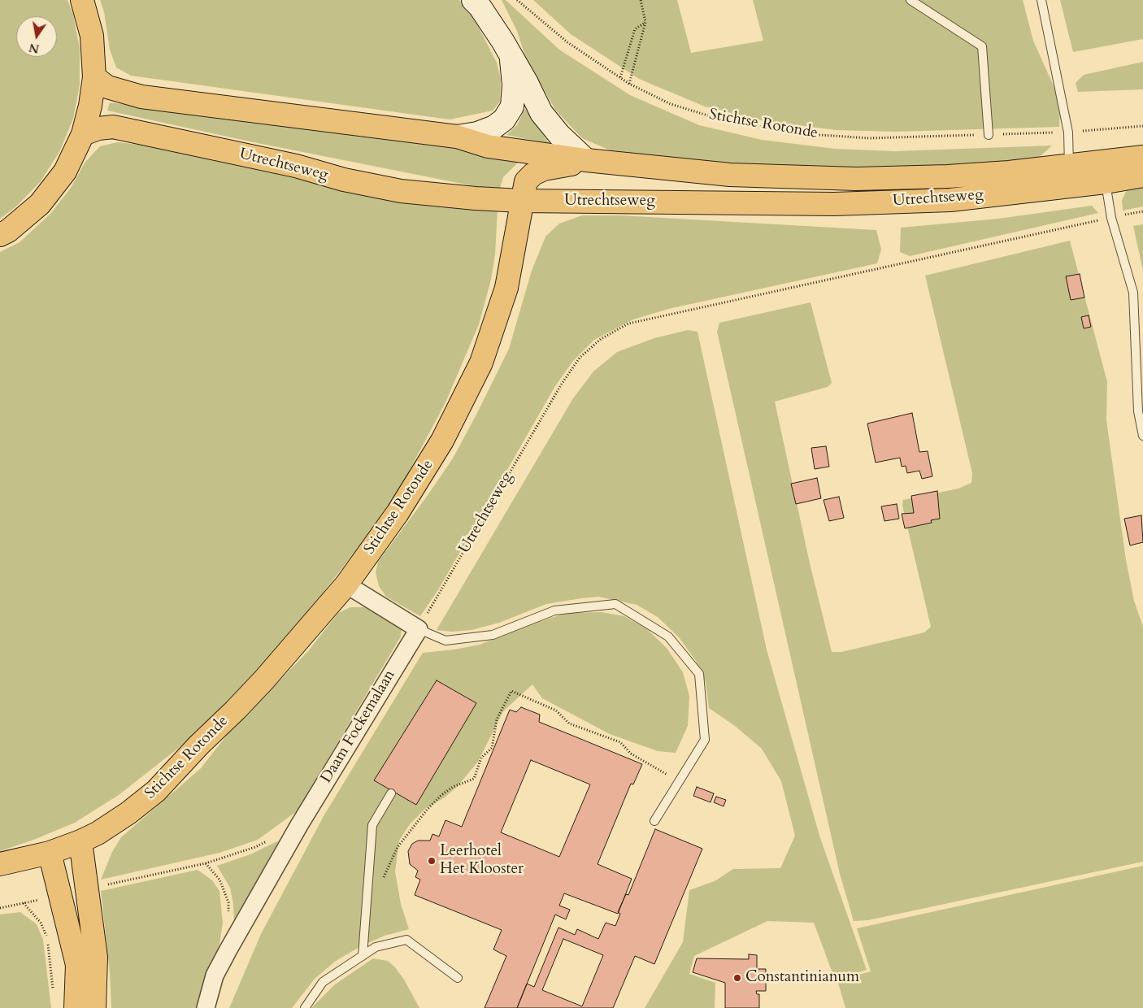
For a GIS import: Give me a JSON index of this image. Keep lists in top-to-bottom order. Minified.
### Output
{"streets":{"main road":["Stichtse Rotonde","Utrechtseweg"],"street":["Daam Fockemalaan"]},"crossings":[["Stichtse Rotonde","Utrechtseweg"],["Utrechtseweg","Daam Fockemalaan"]],"places":["Leerhotel Het Klooster","Constantinianum"],"north":"bottom"}
